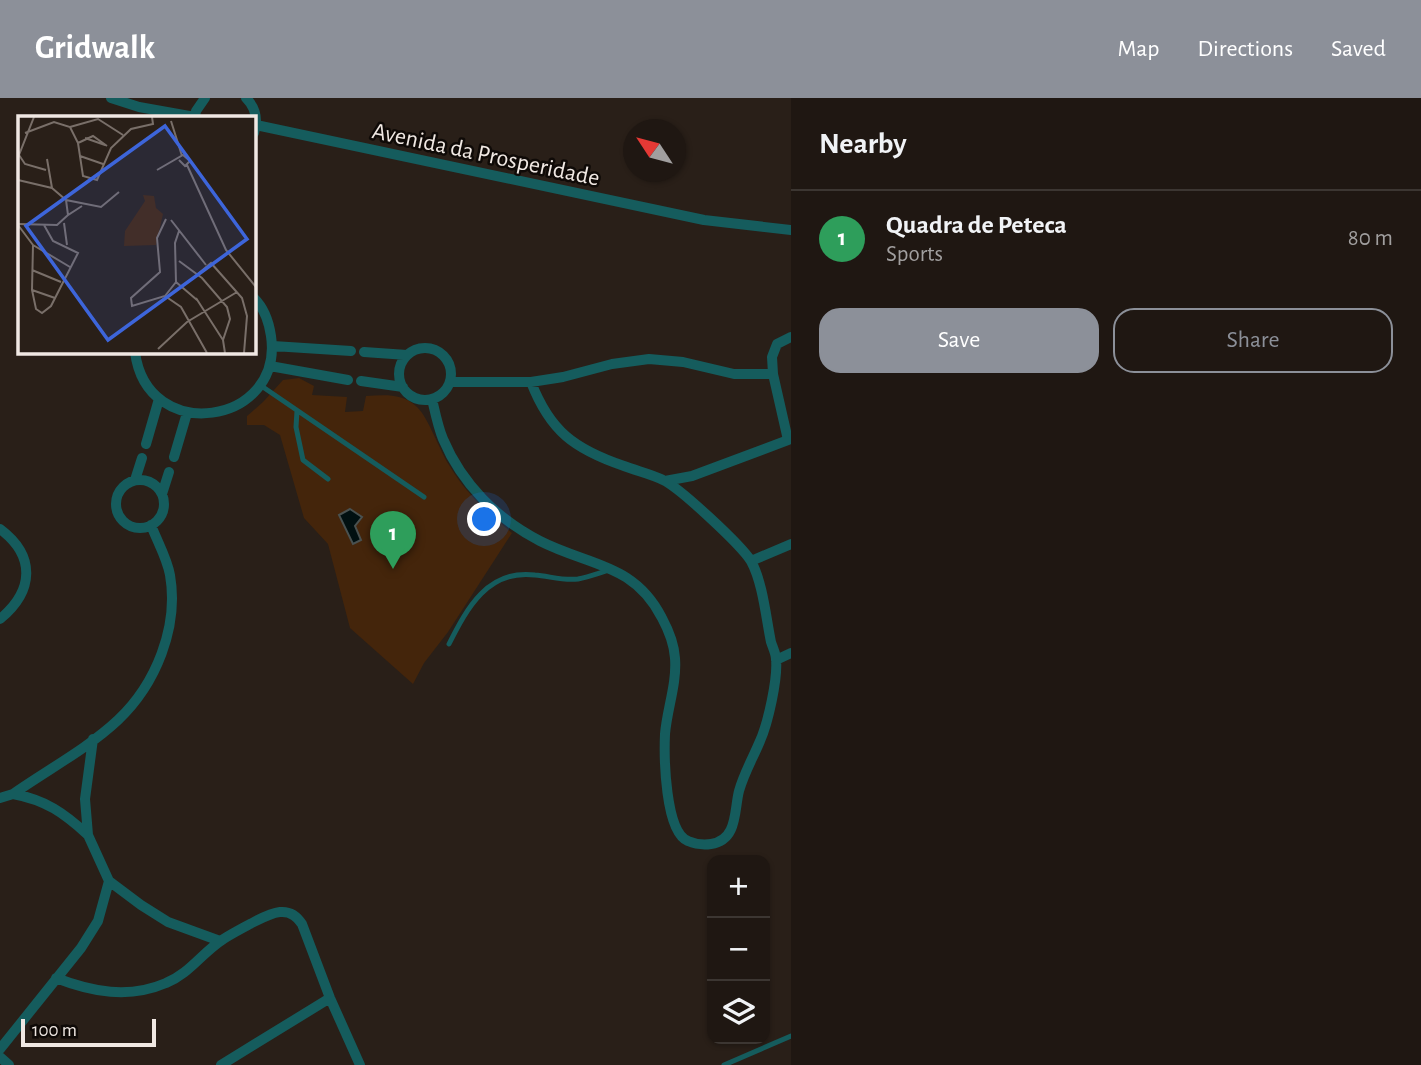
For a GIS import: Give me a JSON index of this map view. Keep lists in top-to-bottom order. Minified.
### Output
{"streets":{"street":["Avenida da Prosperidade"]},"scale_bar":"100 m","north":"top left","page":{"header":"Gridwalk","nav":["Map","Directions","Saved"],"heading":"Nearby","list":[{"mark":"1","name":"Quadra de Peteca","note":"Sports","value":"80 m"}],"buttons":["Save","Share"],"pins":"1","map_buttons":["+","−"],"scale":"100 m"}}
